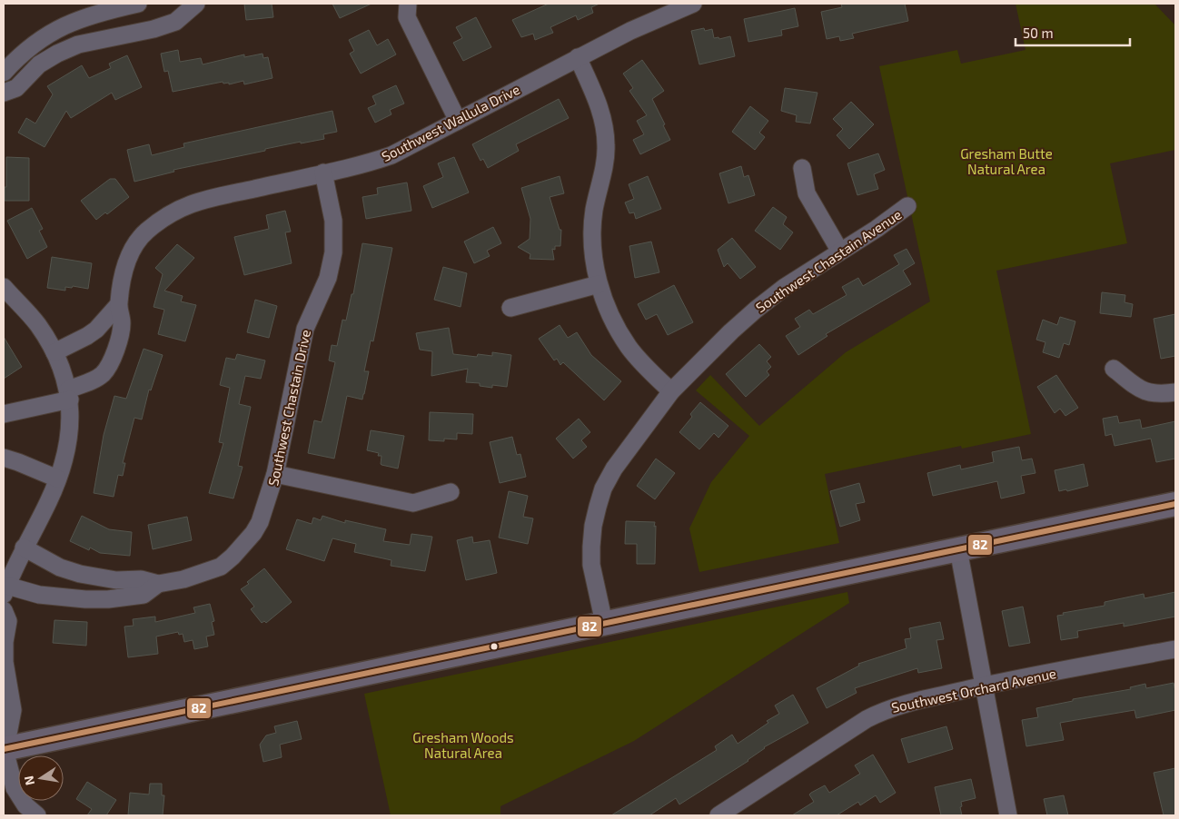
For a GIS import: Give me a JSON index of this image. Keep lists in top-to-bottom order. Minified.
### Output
{"streets":{"street":["Southwest Wallula Drive","Southwest Chastain Avenue","Southwest Chastain Drive","Southwest Orchard Avenue"]},"crossings":[["Southwest Wallula Drive","Southwest Chastain Drive"]],"parks":["Gresham Butte Natural Area","Gresham Woods Natural Area"],"lines":["transit line 82"],"scale_bar":"50 m","north":"left"}
